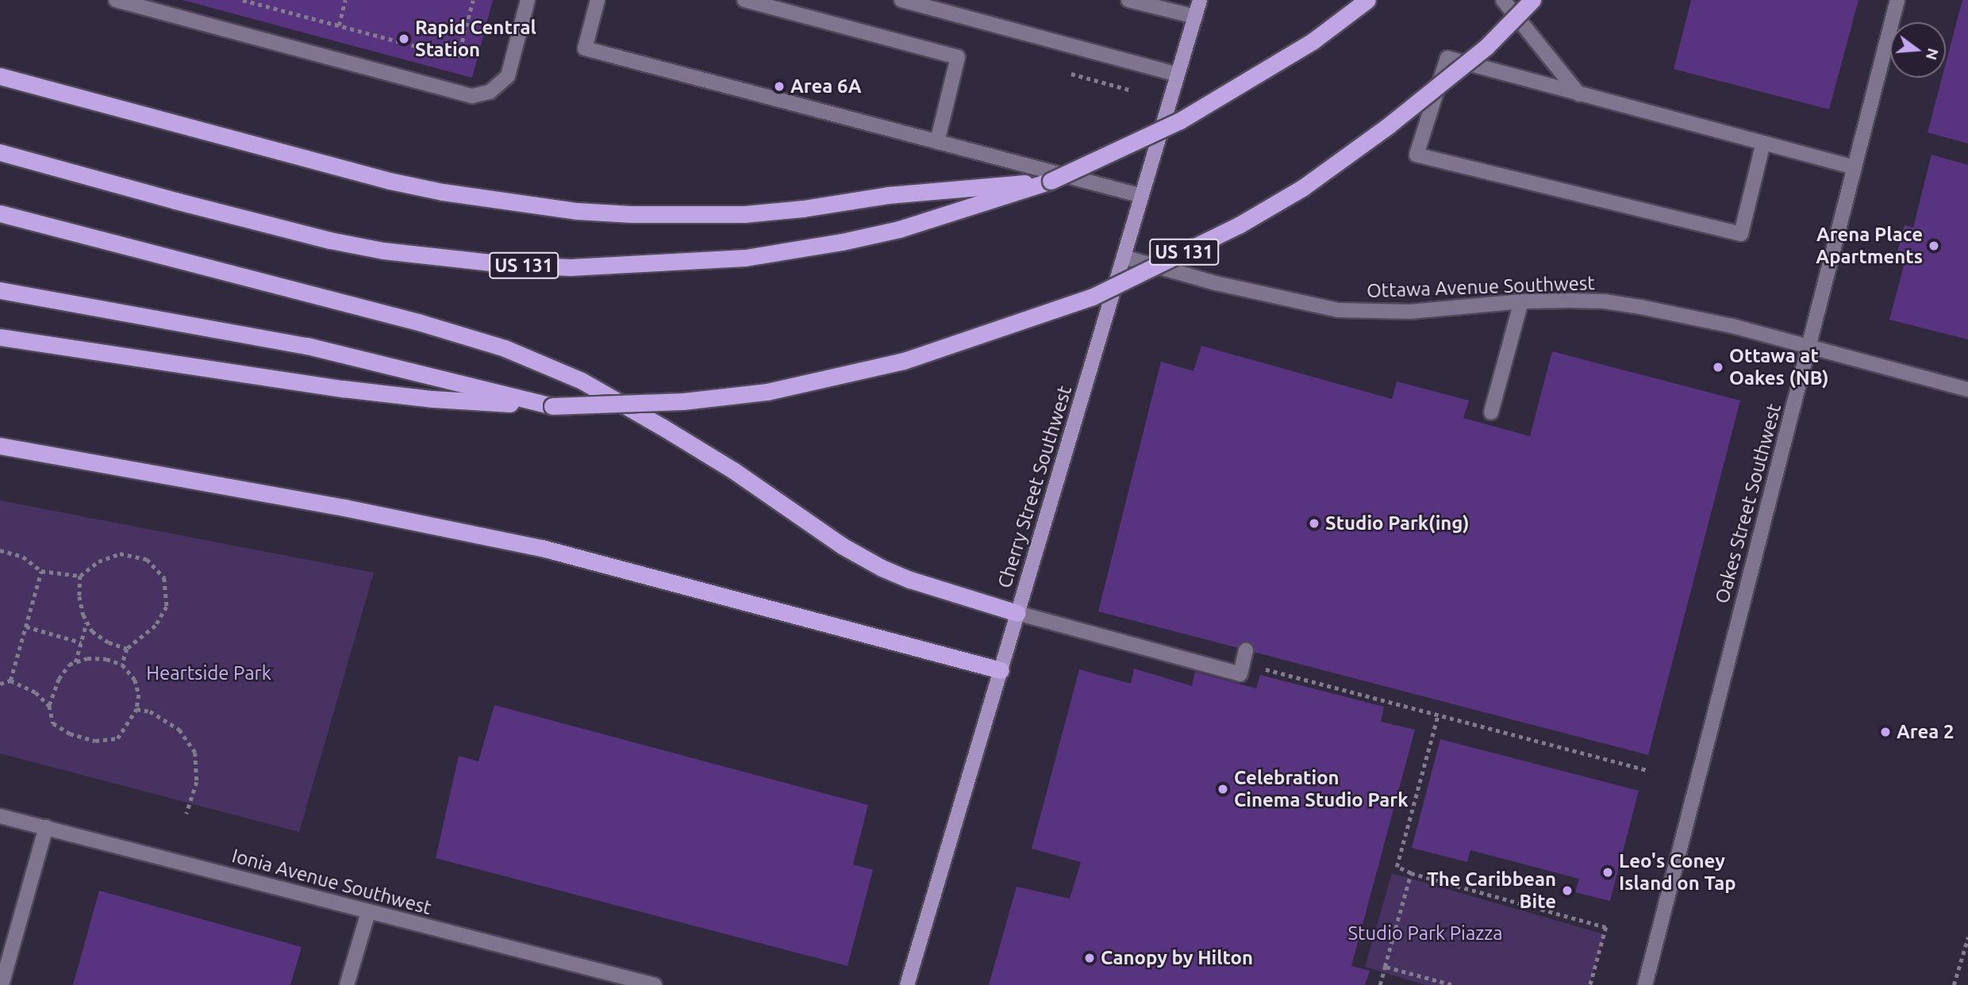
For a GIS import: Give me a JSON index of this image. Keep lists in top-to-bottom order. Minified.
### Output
{"streets":{"highway":["US 131"],"main road":["Cherry Street Southwest"],"street":["Ottawa Avenue Southwest","Oakes Street Southwest","Ionia Avenue Southwest"]},"crossings":[["Ottawa Avenue Southwest","Cherry Street Southwest"],["Ottawa Avenue Southwest","Oakes Street Southwest"]],"parks":["Heartside Park","Studio Park Piazza"],"places":["Rapid Central Station","Area 6A","Arena Place Apartments","Ottawa at Oakes (NB)","Studio Park(ing)","Area 2","Celebration Cinema Studio Park","Leo's Coney Island on Tap","The Caribbean Bite","Canopy by Hilton"],"north":"right"}
